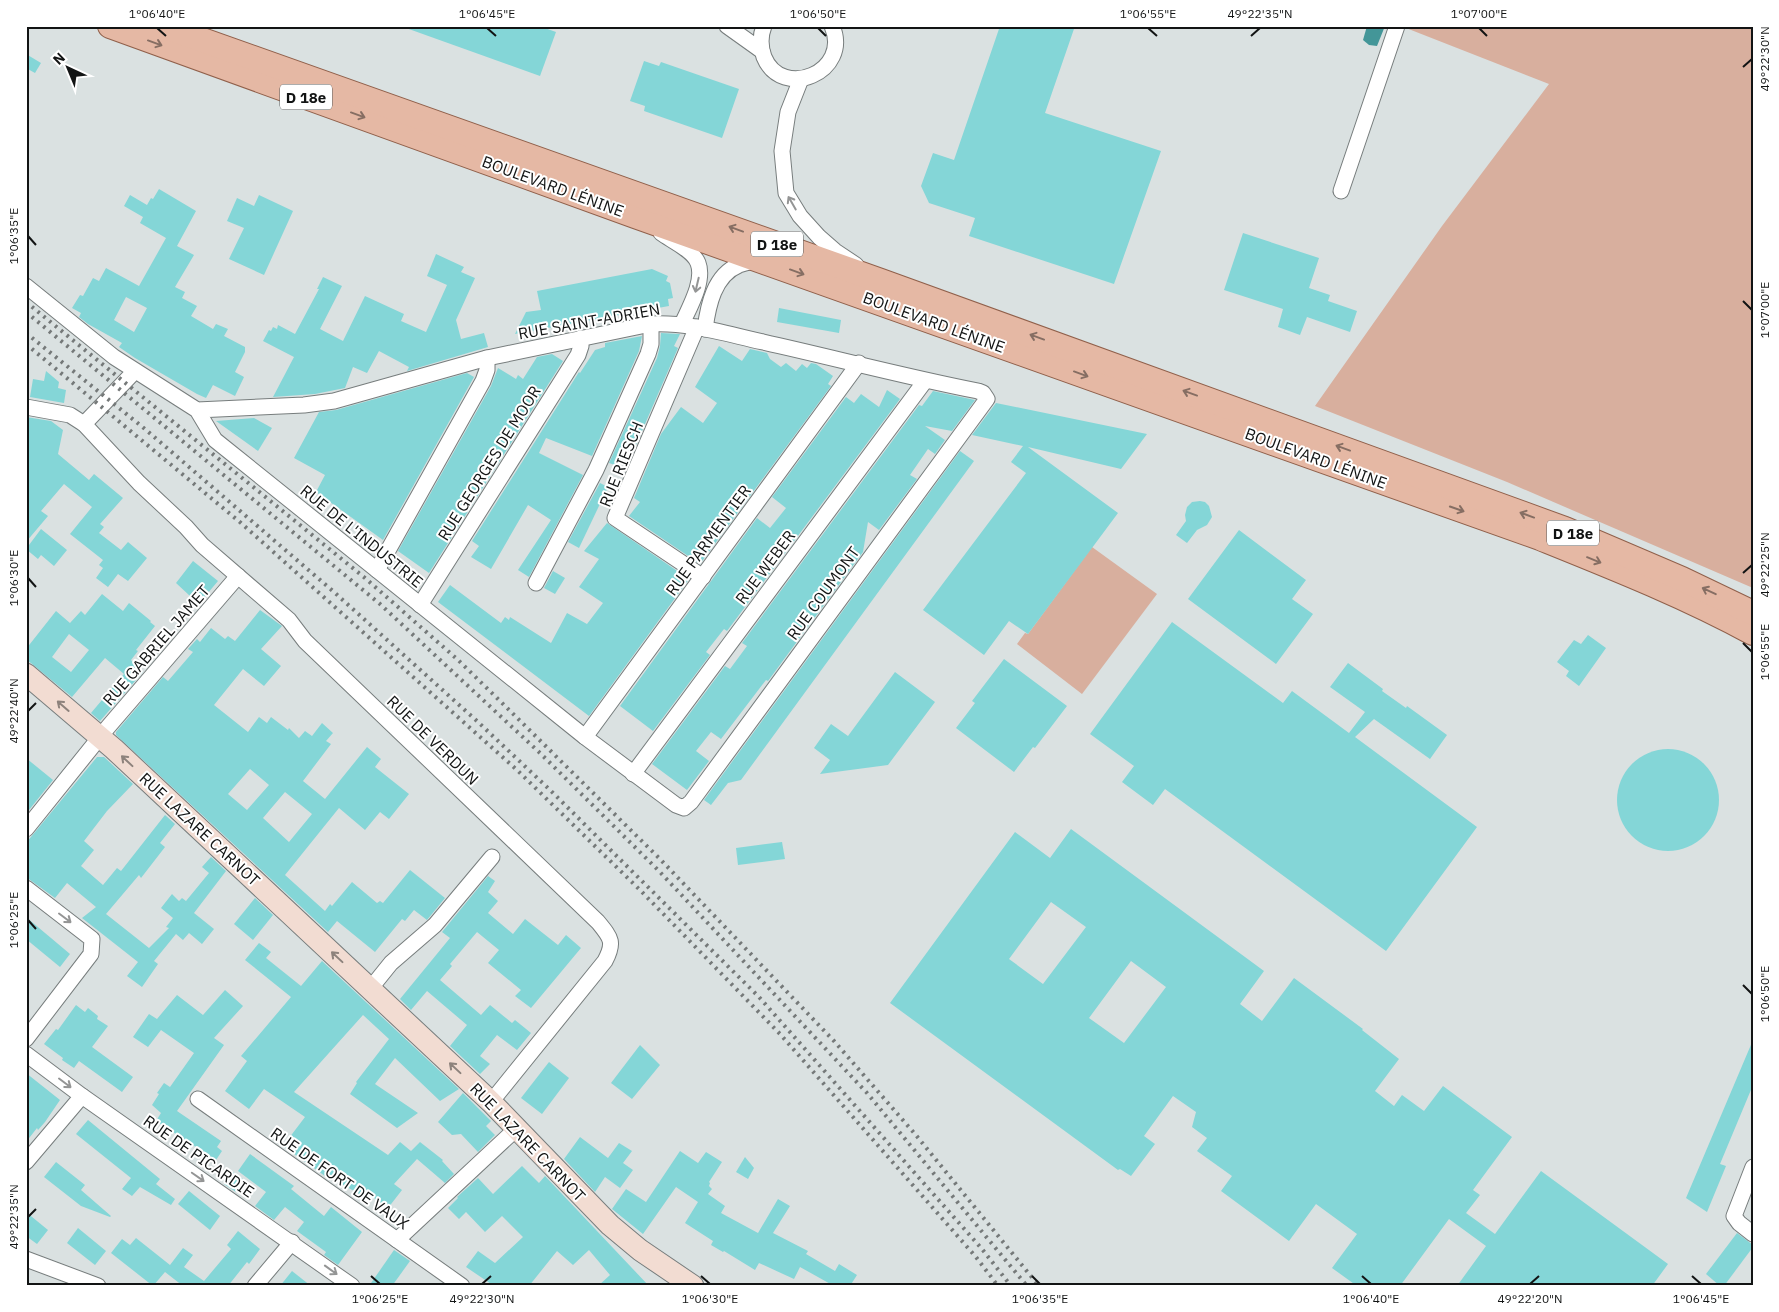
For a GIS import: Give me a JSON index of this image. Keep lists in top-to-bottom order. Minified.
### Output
{"streets":{"main road":["D 18e","BOULEVARD LÉNINE"],"street":["RUE SAINT-ADRIEN","RUE GEORGES DE MOOR","RUE RIESCH","RUE DE L'INDUSTRIE","RUE PARMENTIER","RUE WEBER","RUE COUMONT","RUE GABRIEL JAMET","RUE DE VERDUN","RUE LAZARE CARNOT","RUE DE PICARDIE","RUE DE FORT DE VAUX"]},"crossings":[["RUE SAINT-ADRIEN","RUE GEORGES DE MOOR"],["RUE SAINT-ADRIEN","RUE RIESCH"],["RUE SAINT-ADRIEN","RUE DE L'INDUSTRIE"],["RUE SAINT-ADRIEN","RUE PARMENTIER"],["RUE SAINT-ADRIEN","RUE WEBER"],["RUE SAINT-ADRIEN","RUE COUMONT"],["RUE GEORGES DE MOOR","RUE DE L'INDUSTRIE"],["RUE RIESCH","RUE PARMENTIER"],["RUE DE L'INDUSTRIE","RUE PARMENTIER"],["RUE DE L'INDUSTRIE","RUE WEBER"],["RUE DE L'INDUSTRIE","RUE COUMONT"],["RUE GABRIEL JAMET","RUE DE VERDUN"],["RUE GABRIEL JAMET","RUE LAZARE CARNOT"],["RUE DE VERDUN","RUE LAZARE CARNOT"]],"one_way":["RUE LAZARE CARNOT","RUE DE PICARDIE"],"north":"top left","coordinates":["1°06'40\"E","1°06'45\"E","1°06'50\"E","1°06'55\"E","49°22'35\"N","1°07'00\"E","49°22'30\"N","1°06'35\"E","49°22'25\"N","1°06'30\"E","49°22'40\"N","1°06'25\"E","49°22'20\"N"]}
